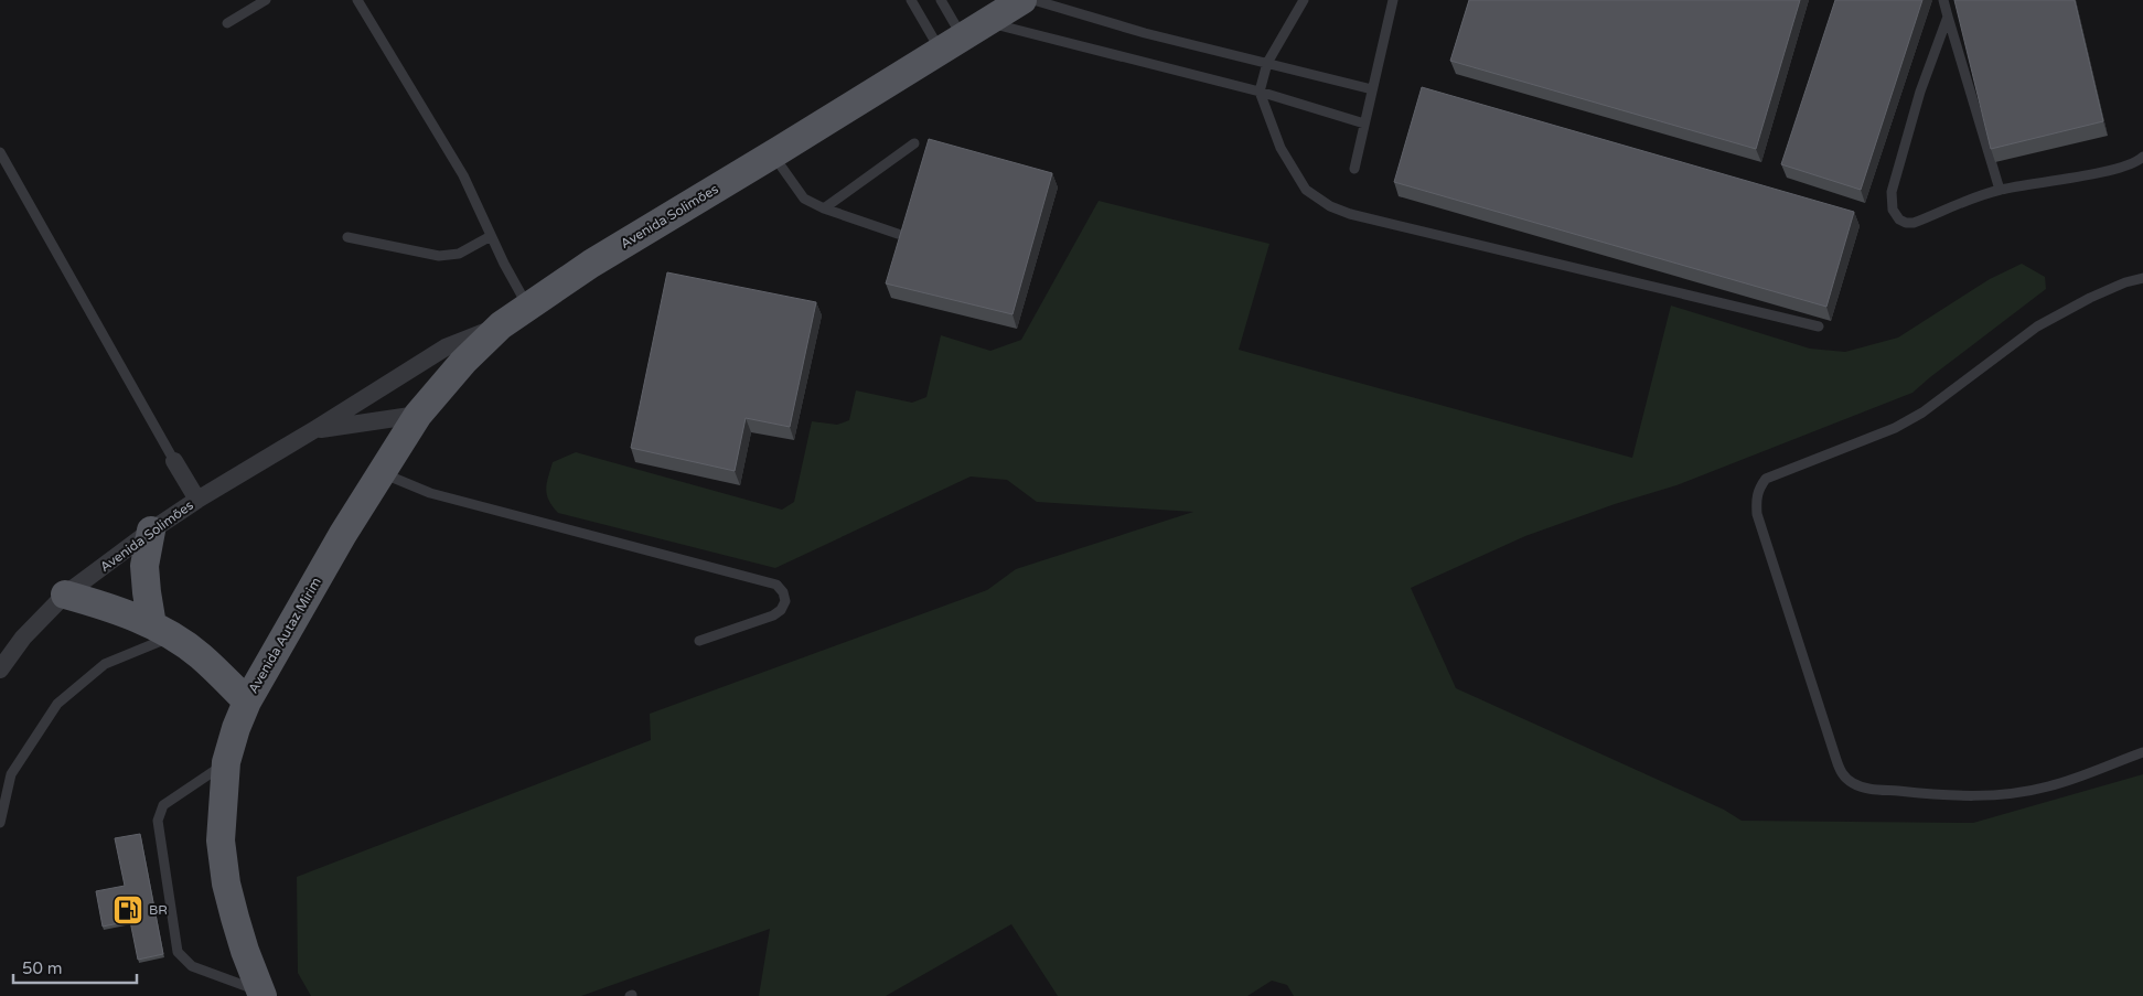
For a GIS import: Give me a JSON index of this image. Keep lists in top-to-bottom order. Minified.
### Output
{"streets":{"main road":["Avenida Solimões","Avenida Autaz Mirim"]},"crossings":[["Avenida Solimões","Avenida Autaz Mirim"]],"places":{"fuel station":["BR"]},"scale_bar":"50 m"}
